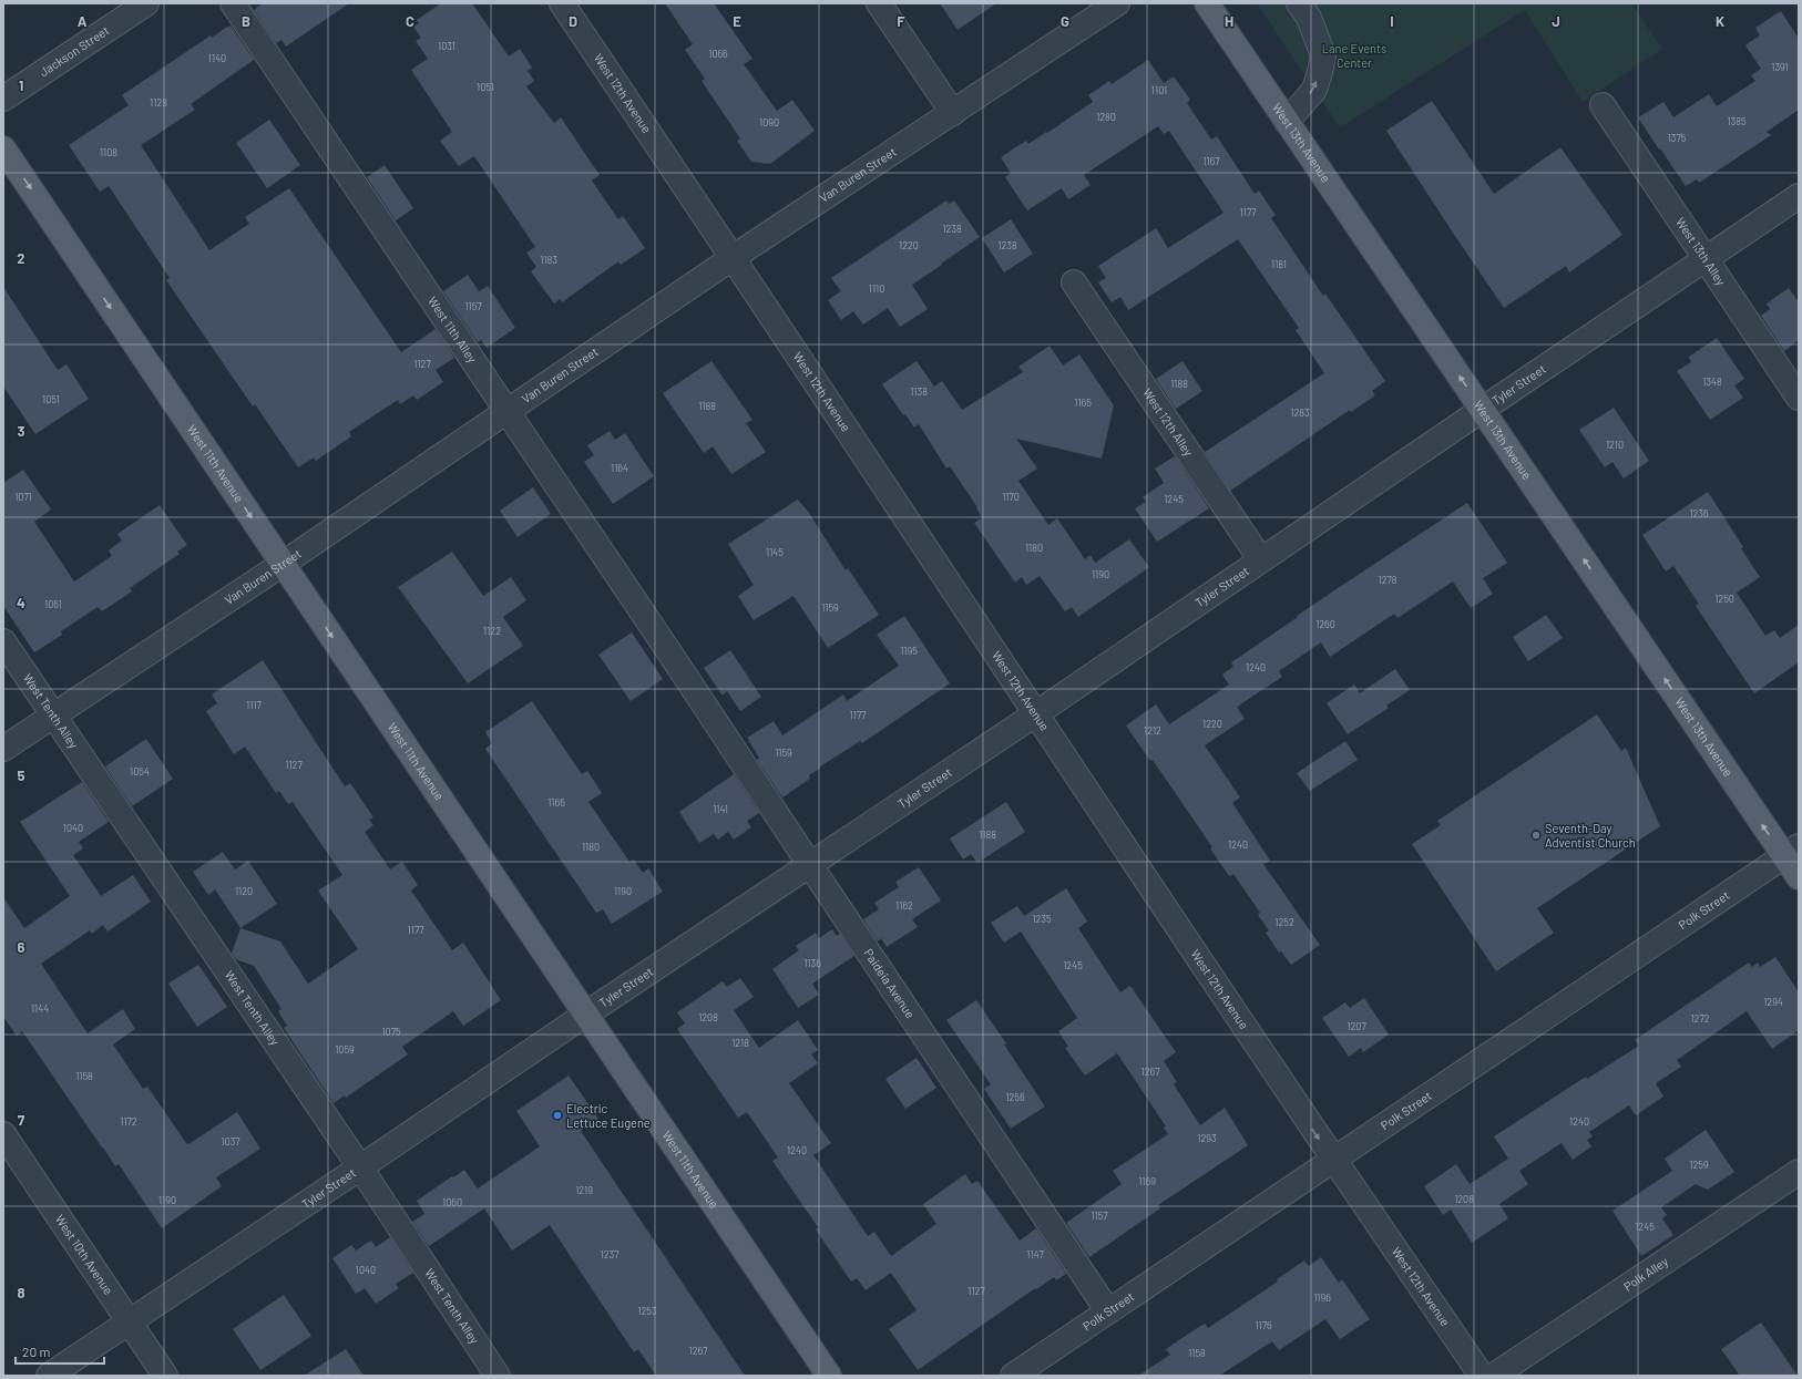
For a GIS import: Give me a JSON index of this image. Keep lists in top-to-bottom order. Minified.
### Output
{"streets":{"main road":["West 13th Avenue","West 11th Avenue"],"street":["Jackson Street","West 12th Avenue","Van Buren Street","West 13th Alley","West 11th Alley","Tyler Street","West 12th Alley","West Tenth Alley","Polk Street","Paideia Avenue","West 10th Avenue","Polk Alley"]},"crossings":[["West 12th Avenue","Van Buren Street"],["West 12th Avenue","Tyler Street"],["West 12th Avenue","Polk Street"],["West 13th Avenue","Tyler Street"],["West 13th Avenue","Polk Street"],["Van Buren Street","West 11th Alley"],["Van Buren Street","West 11th Avenue"],["Van Buren Street","West Tenth Alley"],["West 13th Alley","Tyler Street"],["West 11th Alley","Paideia Avenue"],["Tyler Street","West 12th Alley"],["Tyler Street","West 11th Avenue"],["Tyler Street","West Tenth Alley"],["Tyler Street","Paideia Avenue"],["Tyler Street","West 10th Avenue"],["Polk Street","Paideia Avenue"]],"one_way":["West 13th Avenue","West 11th Avenue"],"parks":["Lane Events Center"],"places":["Seventh-Day Adventist Church","Electric Lettuce Eugene"],"house_numbers":["1031","1066","1140","1391","1051","1101","1128","1280","1385","1090","1375","1108","1167","1177","1238","1220","1238","1183","1181","1110","1157","1127","1348","1188","1138","1051","1165","1188","1283","1210","1164","1071","1170","1245","1236","1180","1145","1190","1278","1250","1061","1159","1260","1122","1195","1240","1117","1177","1220","1212","1159","1127","1054","1166","1141","1040","1188","1240","1180","1120","1190","1162","1235","1252","1177","1136","1245","1294","1144","1208","1272","1207","1075","1218","1059","1267","1158","1256","1172","1240","1293","1037","1240","1259","1169","1219","1208","1190","1060","1157","1245","1237","1147","1040","1127","1196","1253","1176","1267","1158"],"scale_bar":"20 m","grid":{"columns":["A","B","C","D","E","F","G","H","I","J","K"],"rows":["1","2","3","4","5","6","7","8"]}}
